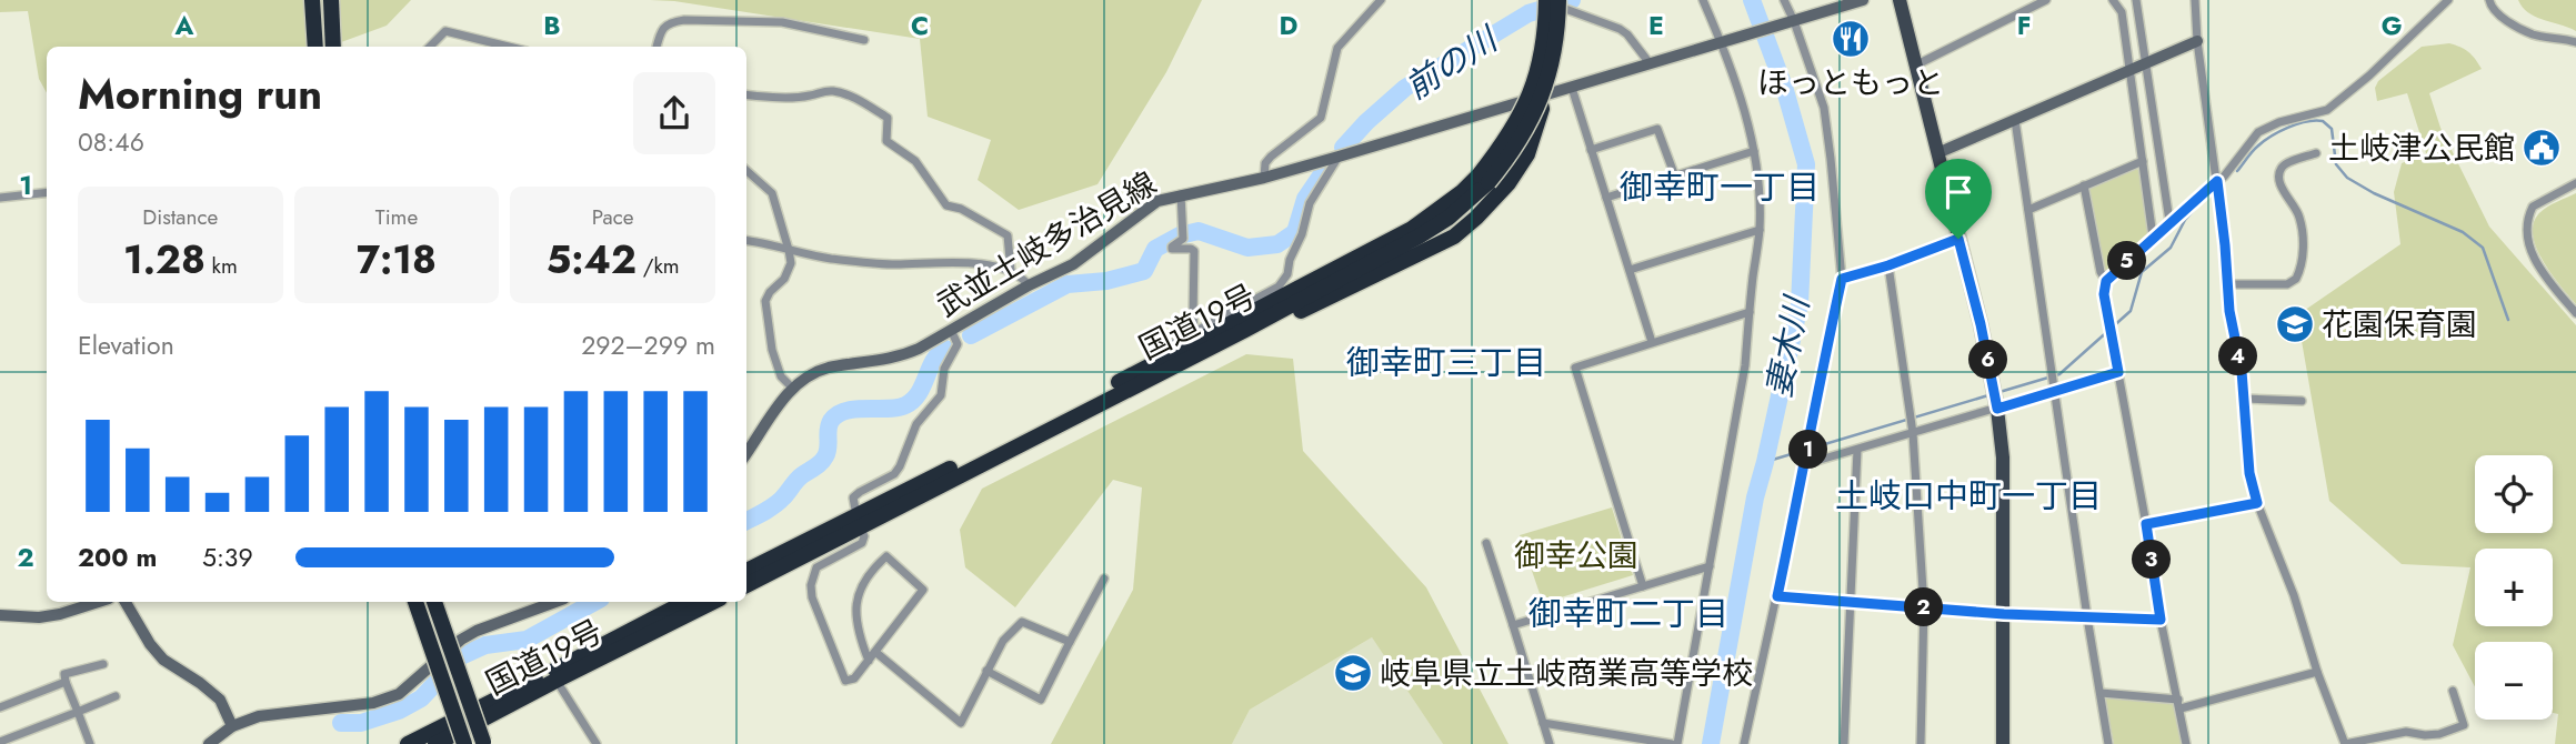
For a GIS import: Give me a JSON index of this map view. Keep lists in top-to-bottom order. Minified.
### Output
{"streets":{"highway":["国道19号"],"main road":["武並土岐多治見線"]},"districts":["御幸町一丁目","御幸町三丁目","土岐口中町一丁目","御幸町二丁目"],"water":["前の川","妻木川"],"parks":["御幸公園"],"places":{"restaurant":["ほっともっと"],"public building":["土岐津公民館"],"school or university":["花園保育園","岐阜県立土岐商業高等学校"]},"page":{"heading":["Morning run","08:46"],"stats":[["Distance","1.28 km"],["Time","7:18"],["Pace","5:42 /km"]],"pins":["5","4","6","1","3","2"],"chart":["Elevation","292–299 m"],"map_buttons":["+","−"],"list":[{"name":"200 m","note":"5:39"}]},"grid":{"columns":["A","B","C","D","E","F","G"],"rows":["1","2"]}}
